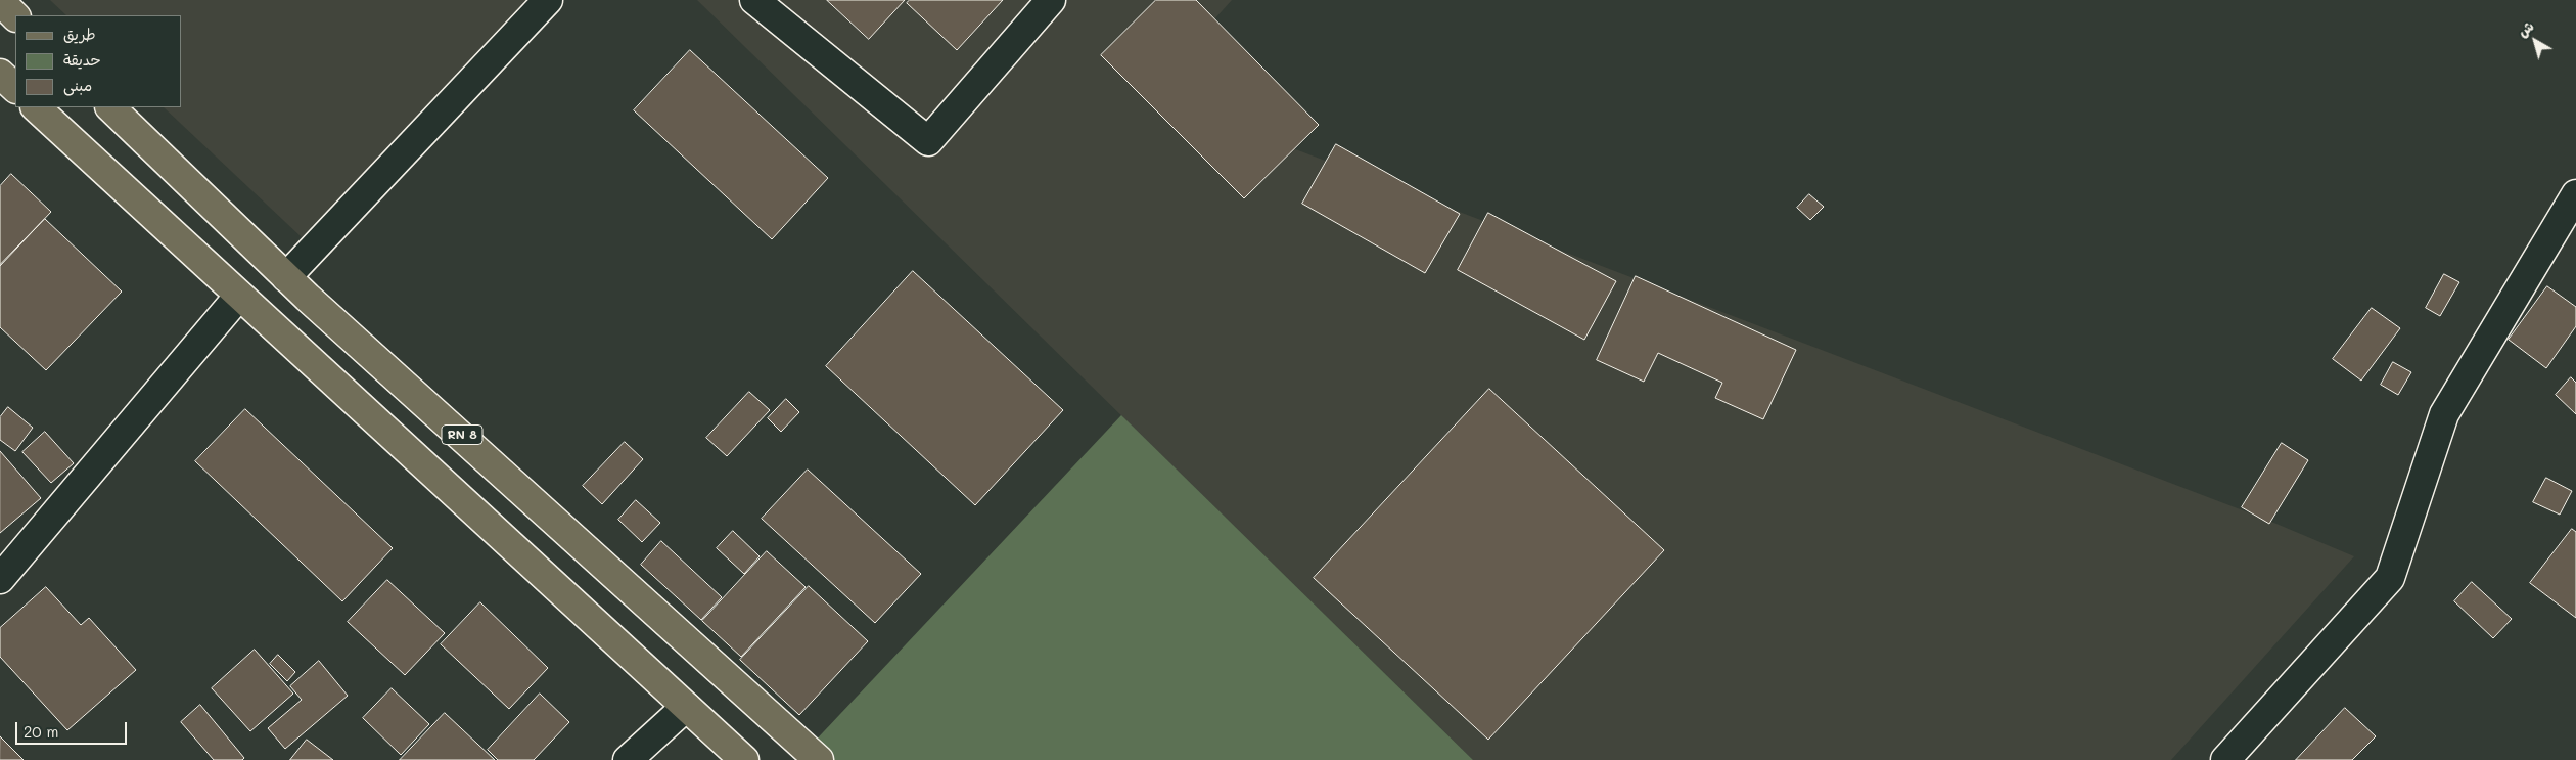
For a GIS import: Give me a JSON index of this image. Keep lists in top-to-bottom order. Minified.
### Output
{"streets":{"main road":["RN 8"]},"legend":["طريق","حديقة","مبنى"],"scale_bar":"20 m","north":"top left"}
